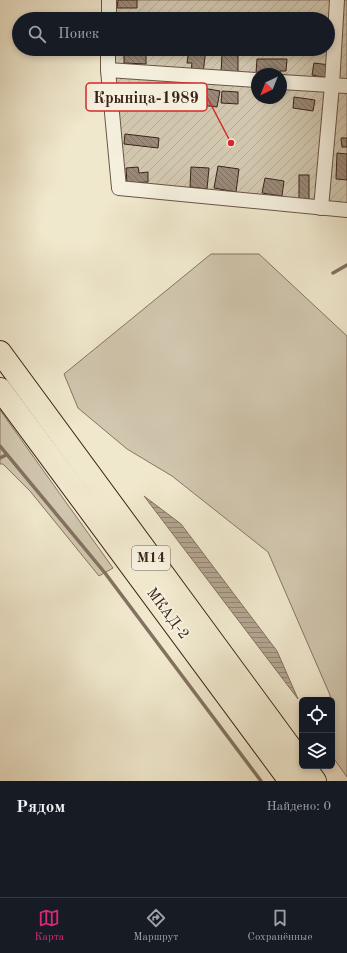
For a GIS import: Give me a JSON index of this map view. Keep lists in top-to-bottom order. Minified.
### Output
{"streets":{"highway":["М14","МКАД-2"]},"places":["Крыніца-1989"],"north":"bottom left","page":{"search":"Поиск","heading":["Рядом","Найдено: 0"],"nav":["Карта","Маршрут","Сохранённые"]}}
